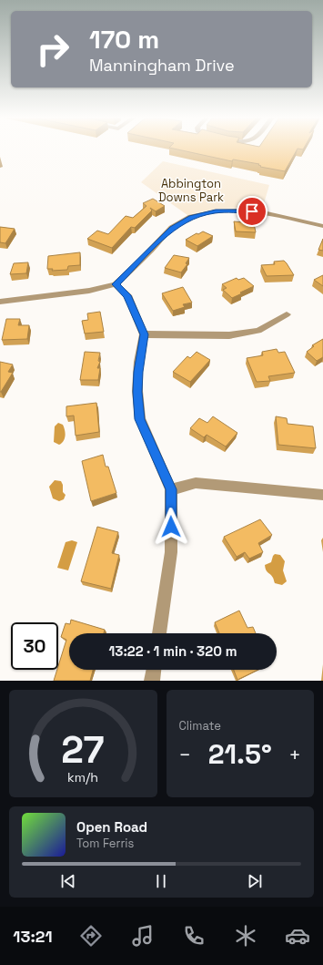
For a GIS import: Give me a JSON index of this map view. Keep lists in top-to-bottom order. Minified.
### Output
{"parks":["Abbington Downs Park"],"page":{"turn":["170 m","Manningham Drive"],"limit":"30","trip":"13:22 · 1 min · 320 m","tile":"Climate","heat":["−","21.5°","+"],"song":["Open Road","Tom Ferris"],"tabs":"13:21","gauge":["27","km/h"]}}
